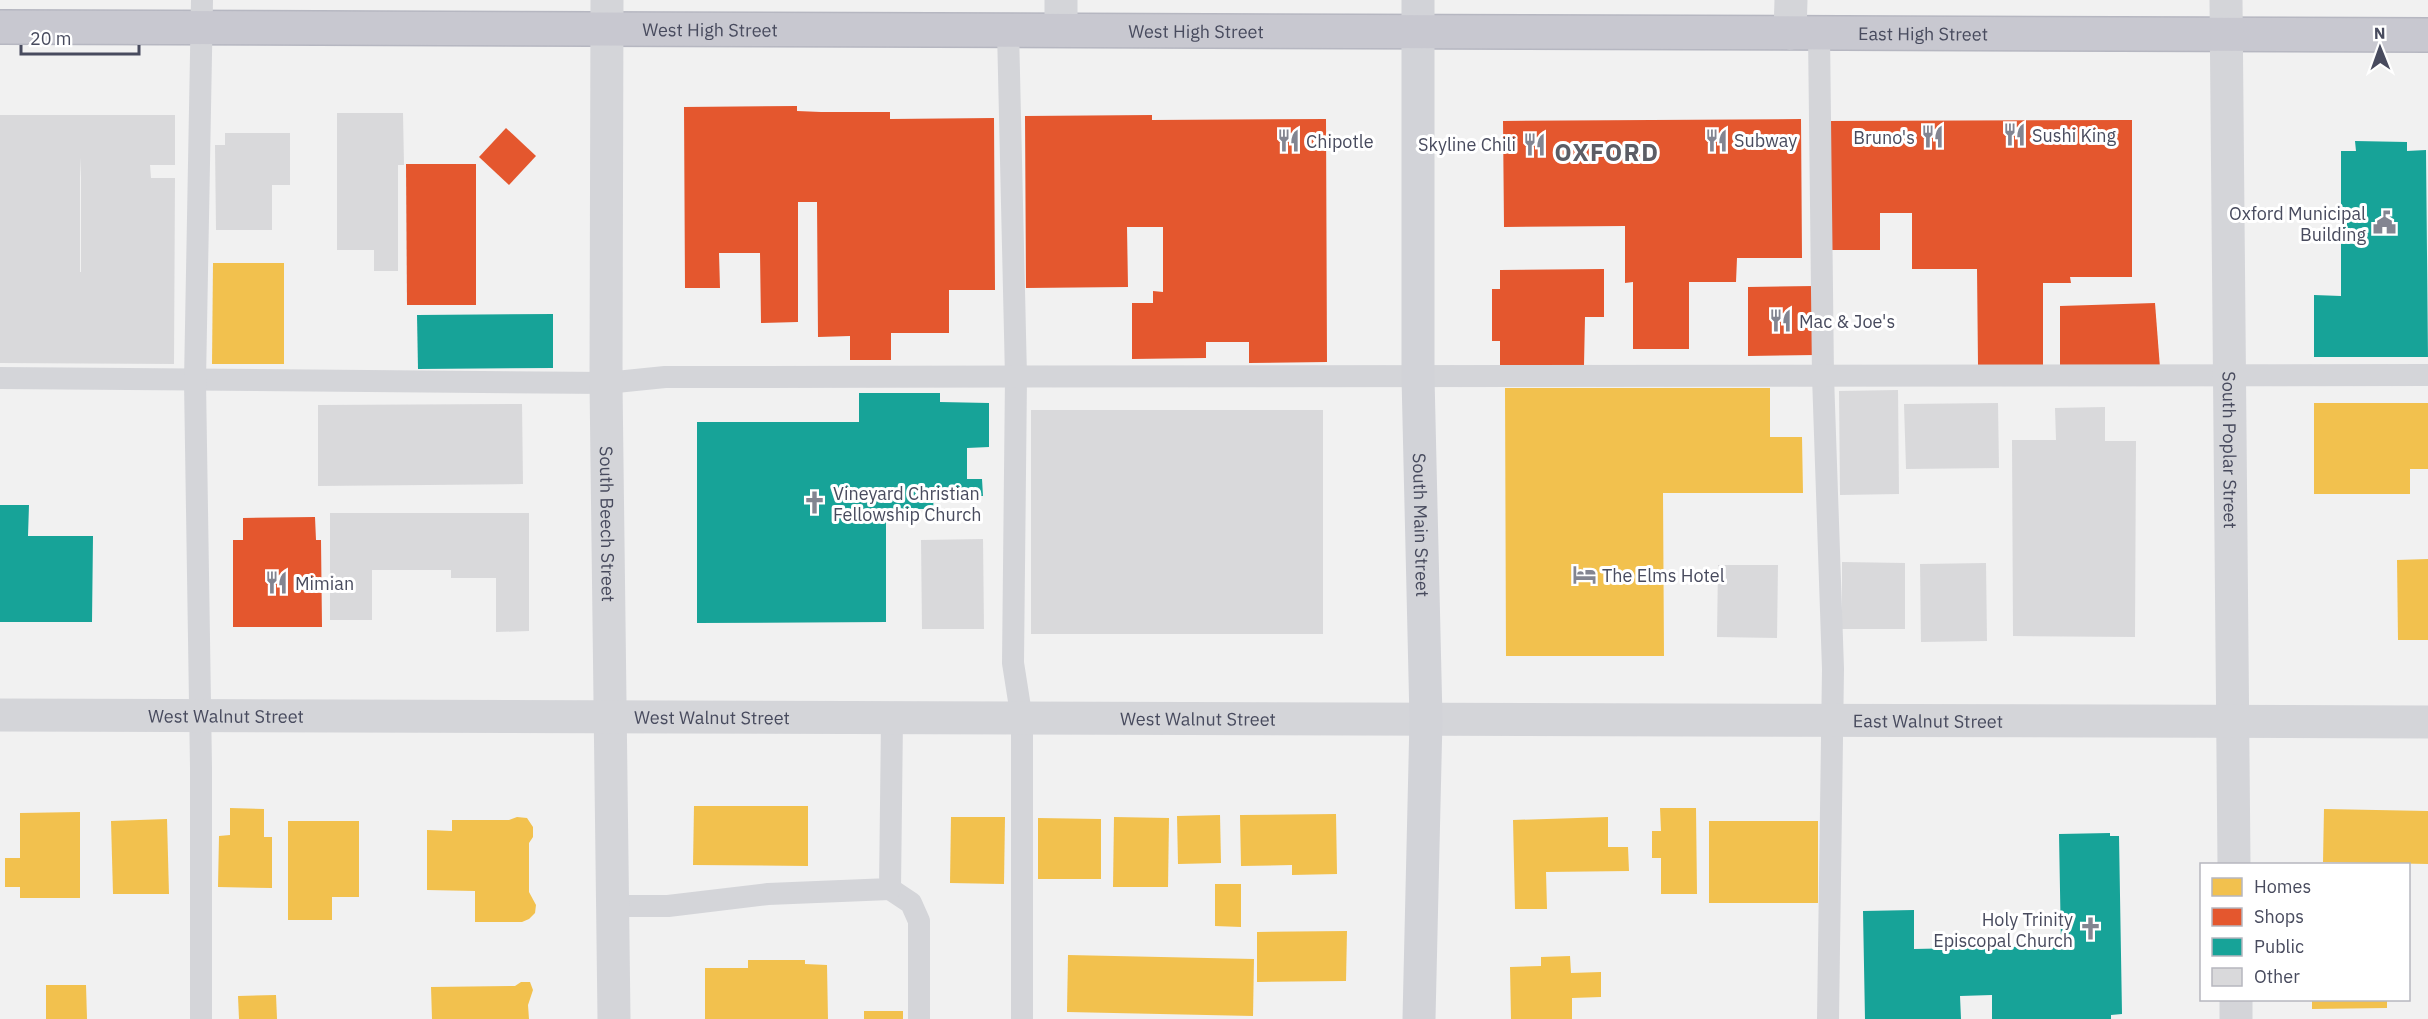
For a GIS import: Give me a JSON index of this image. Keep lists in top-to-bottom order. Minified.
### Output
{"streets":{"highway":["West High Street","East High Street"],"main road":["South Main Street"],"street":["South Poplar Street","South Beech Street","West Walnut Street","East Walnut Street"]},"crossings":[["West High Street","East High Street"],["West High Street","South Beech Street"],["West High Street","South Main Street"],["East High Street","South Poplar Street"],["East High Street","South Main Street"],["South Poplar Street","East Walnut Street"],["South Beech Street","West Walnut Street"],["South Main Street","West Walnut Street"],["South Main Street","East Walnut Street"],["West Walnut Street","East Walnut Street"]],"districts":["OXFORD"],"places":{"restaurant":["Sushi King","Bruno's","Subway","Chipotle","Skyline Chili","Mac & Joe's","Mimian"],"public building":["Oxford Municipal Building"],"church":["Vineyard Christian Fellowship Church","Holy Trinity Episcopal Church"],"hotel":["The Elms Hotel"]},"legend":["Homes","Shops","Public","Other"],"scale_bar":"20 m","north":"top"}
